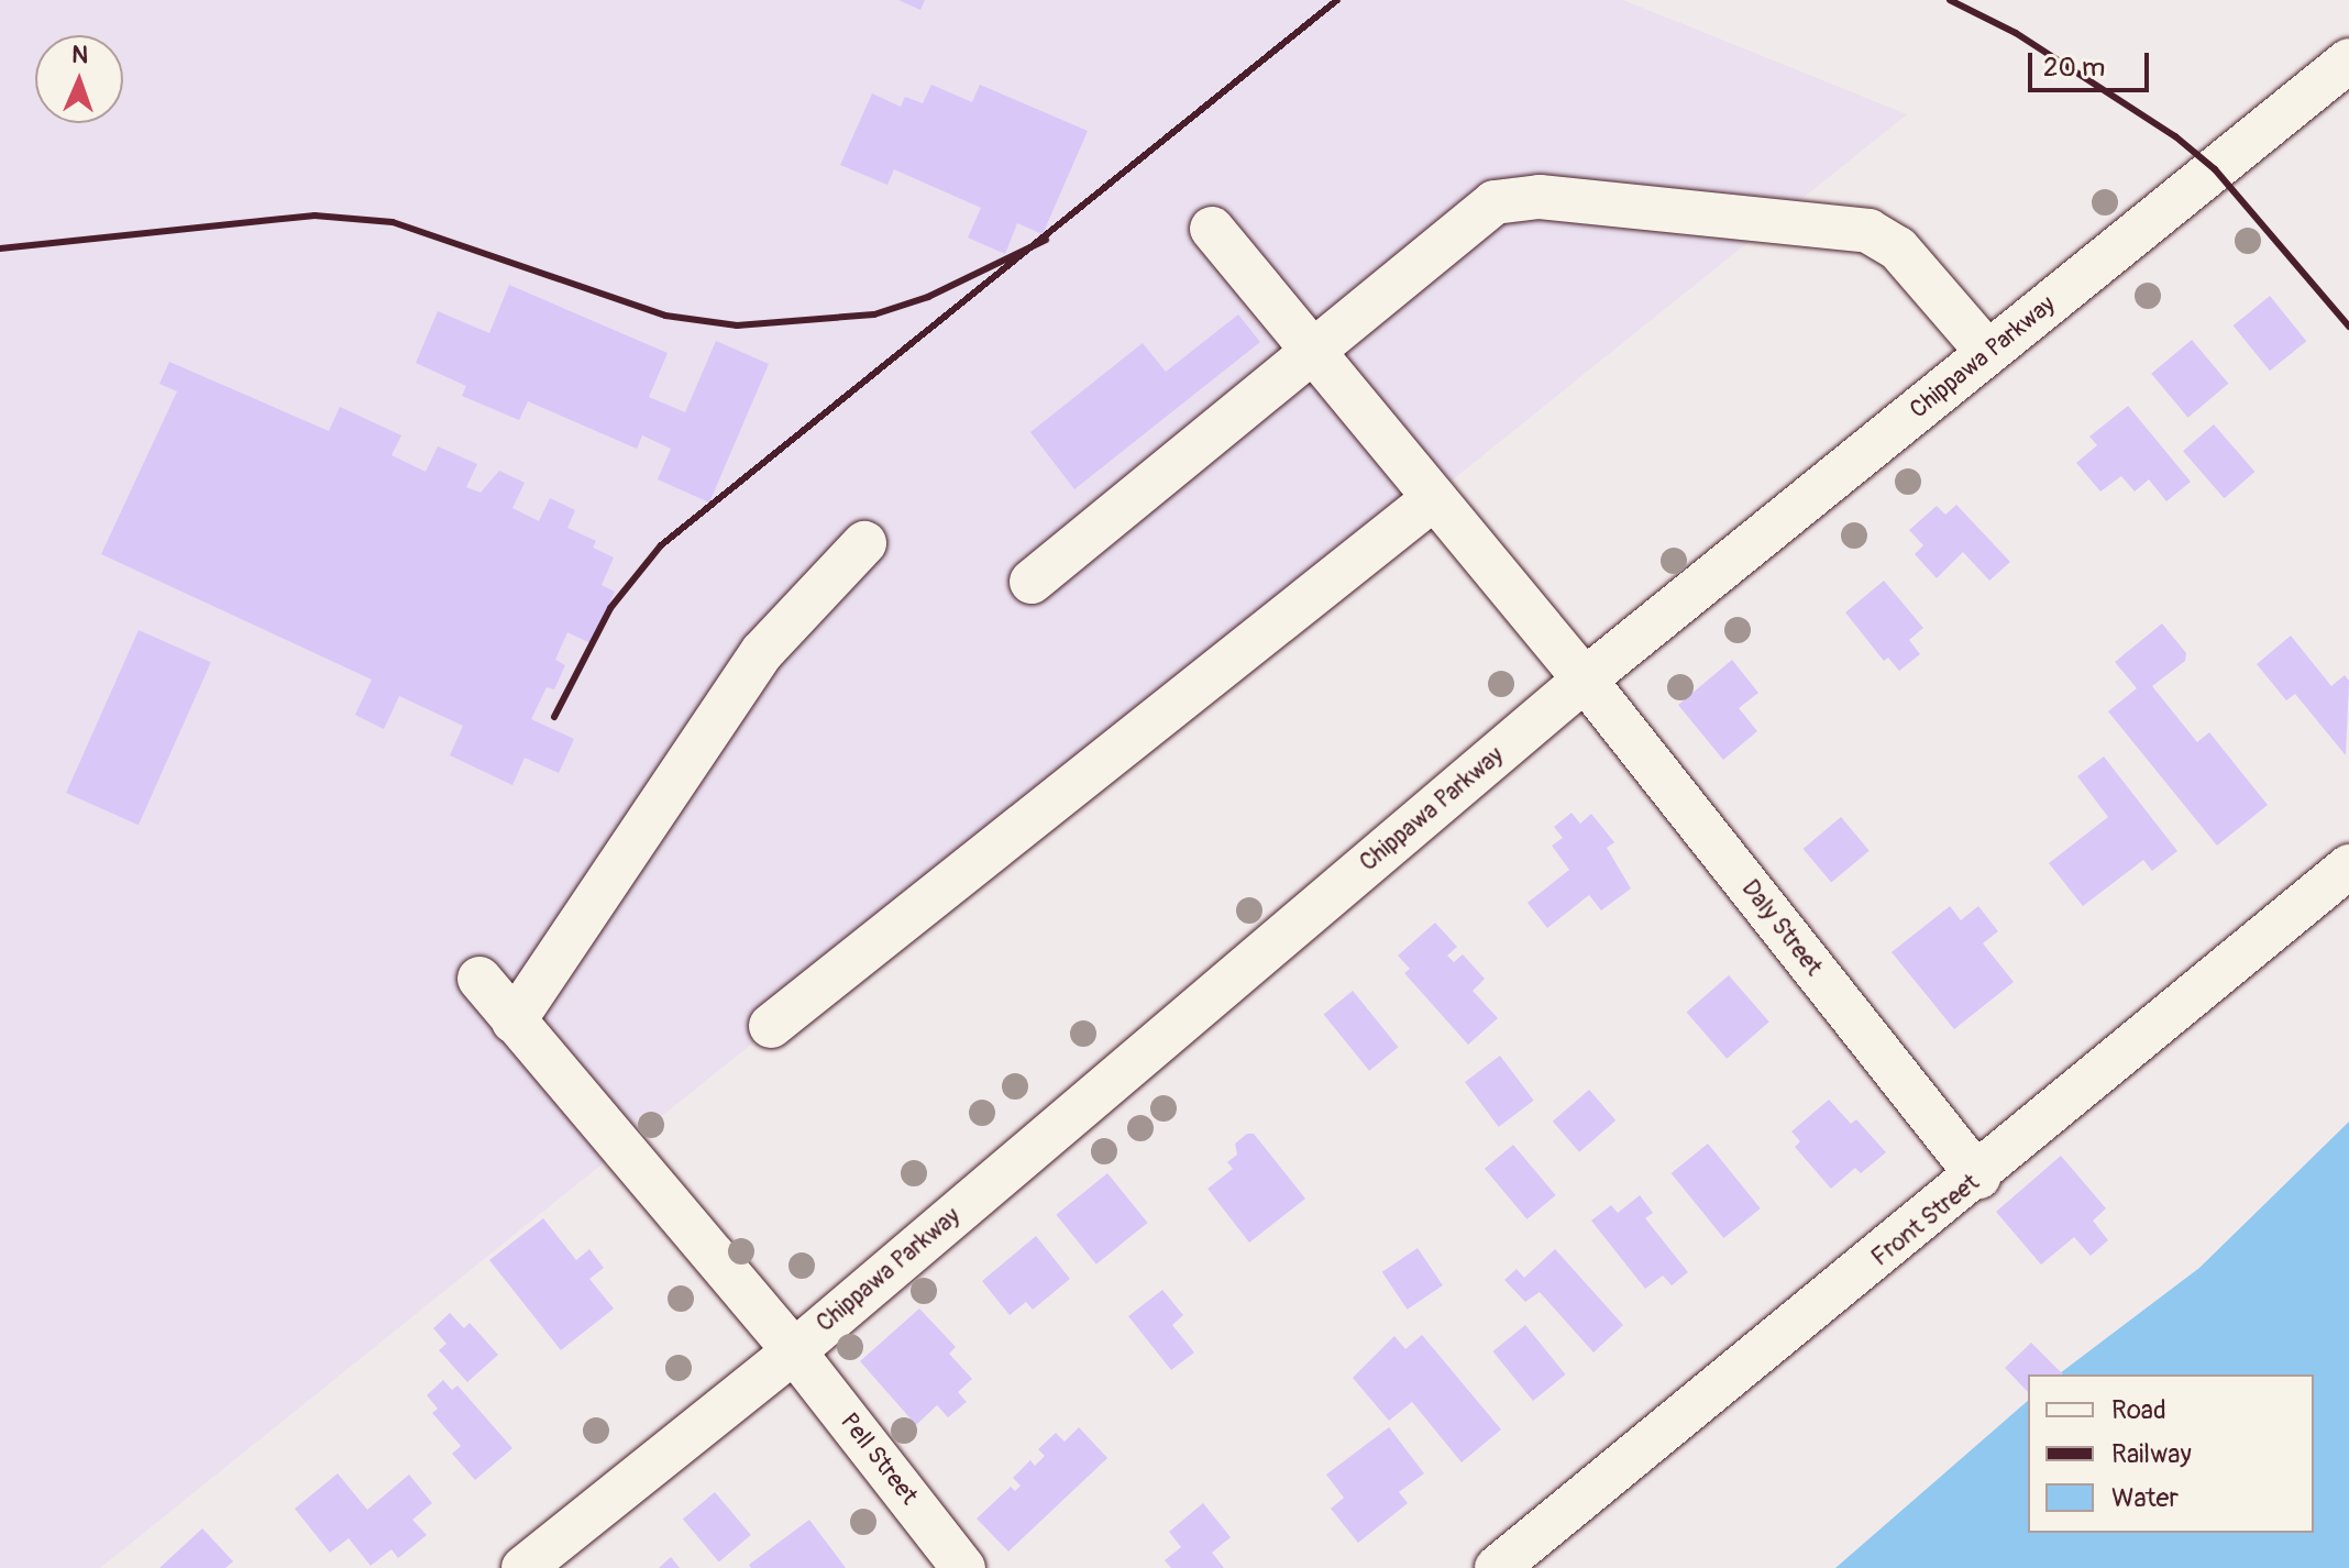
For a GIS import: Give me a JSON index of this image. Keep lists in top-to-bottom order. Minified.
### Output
{"streets":{"street":["Chippawa Parkway","Daly Street","Front Street","Pell Street"]},"crossings":[["Chippawa Parkway","Daly Street"],["Chippawa Parkway","Pell Street"],["Daly Street","Front Street"]],"legend":["Road","Railway","Water"],"scale_bar":"20 m","north":"top"}
